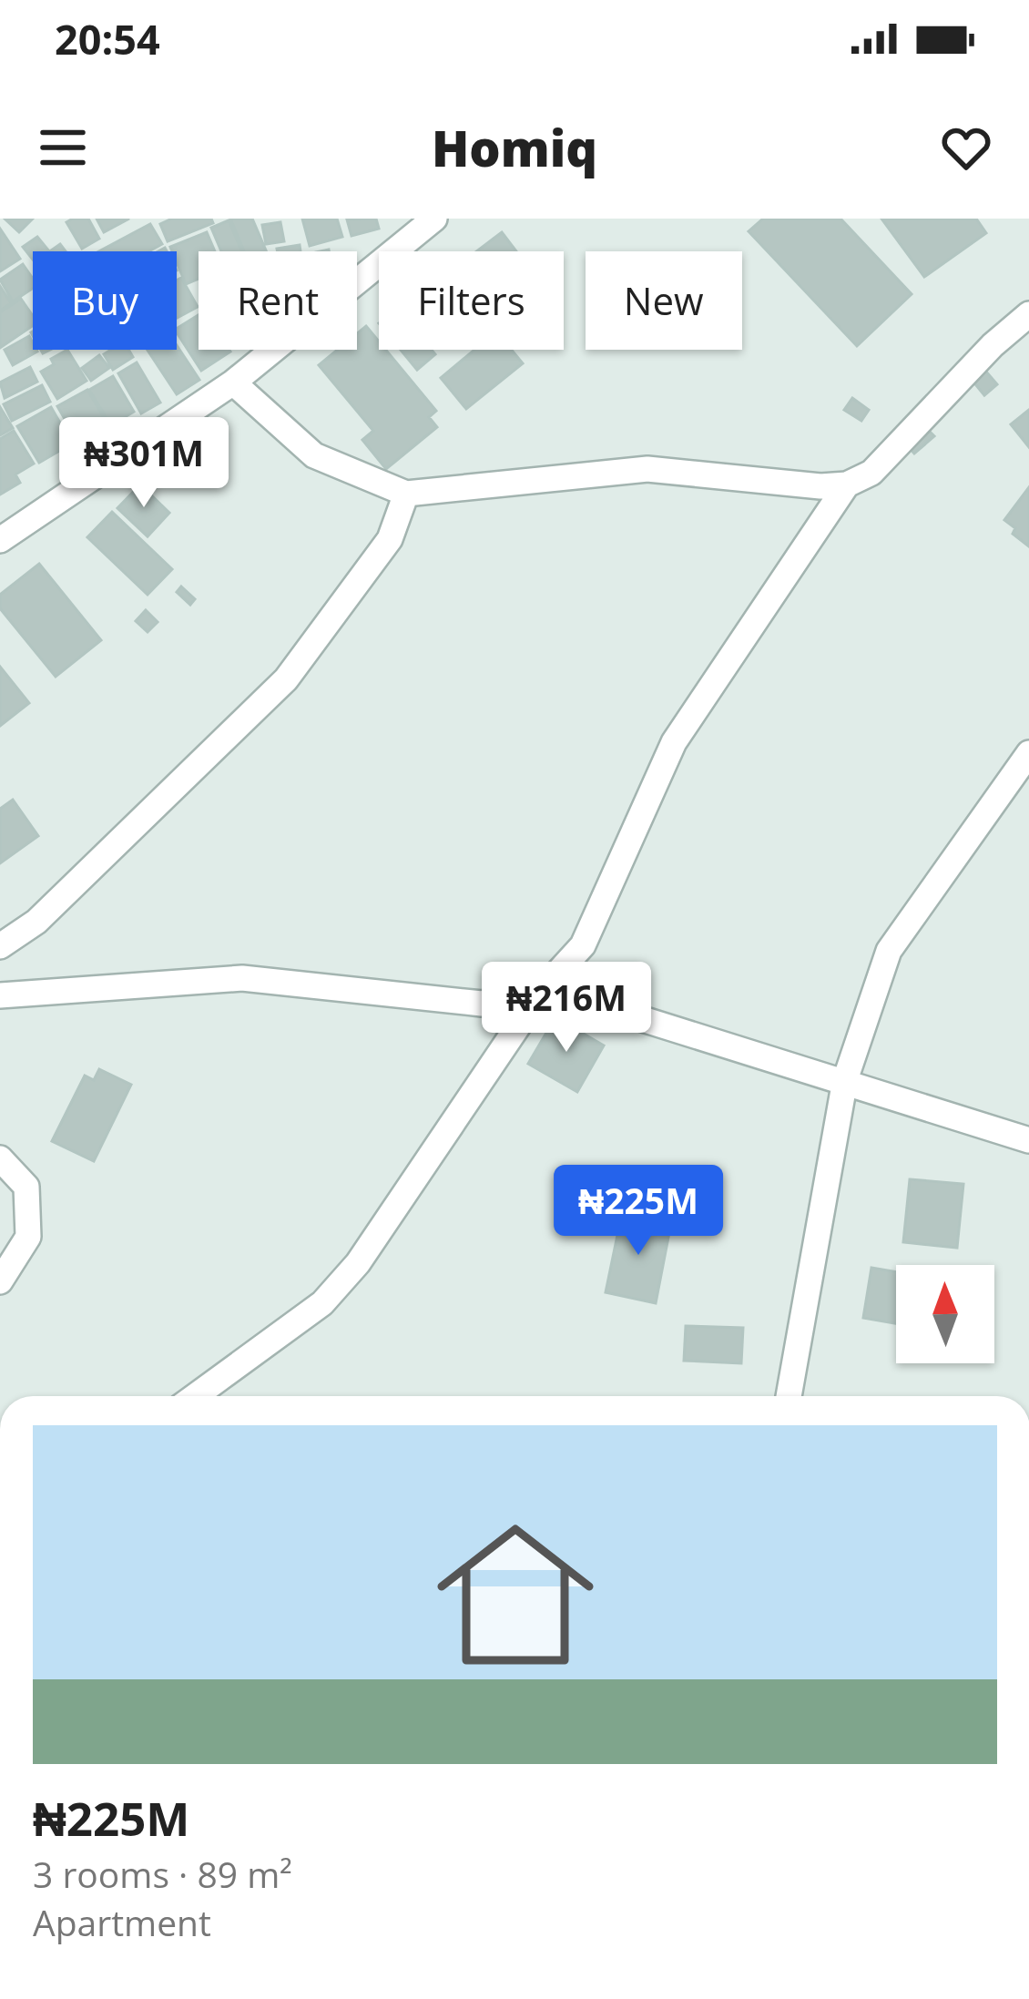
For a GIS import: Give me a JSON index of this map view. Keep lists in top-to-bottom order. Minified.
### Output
{"north":"top","page":{"status":"20:54","header":"Homiq","chip":["Buy","Rent","Filters","New"],"price":["₦301M","₦216M","₦225M"],"list":[{"name":"₦225M","note":"3 rooms · 89 m² · Apartment"}]}}
